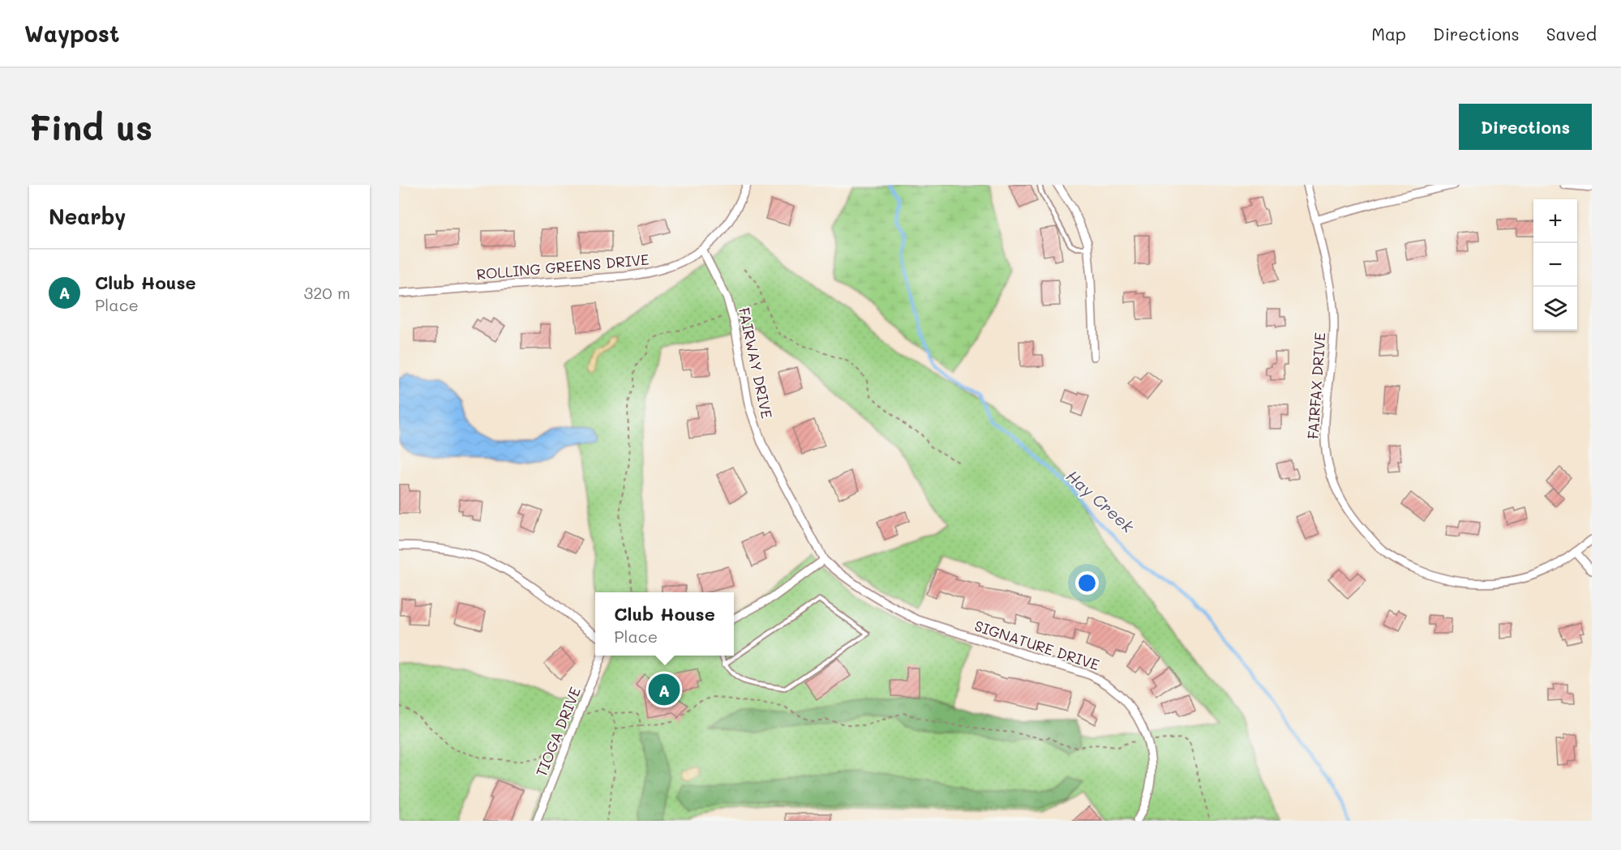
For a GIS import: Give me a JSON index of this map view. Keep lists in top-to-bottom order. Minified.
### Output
{"streets":{"street":["ROLLING GREENS DRIVE","FAIRWAY DRIVE","FAIRFAX DRIVE","SIGNATURE DRIVE","TIOGA DRIVE"]},"crossings":[["ROLLING GREENS DRIVE","FAIRWAY DRIVE"],["FAIRWAY DRIVE","SIGNATURE DRIVE"]],"water":["Hay Creek"],"page":{"header":"Waypost","nav":["Map","Directions","Saved"],"buttons":"Directions","title":"Find us","heading":"Nearby","map_buttons":["+","−"],"list":[{"mark":"A","name":"Club House","note":"Place","value":"320 m"}],"popup":["Club House","Place"],"pins":"A"}}
